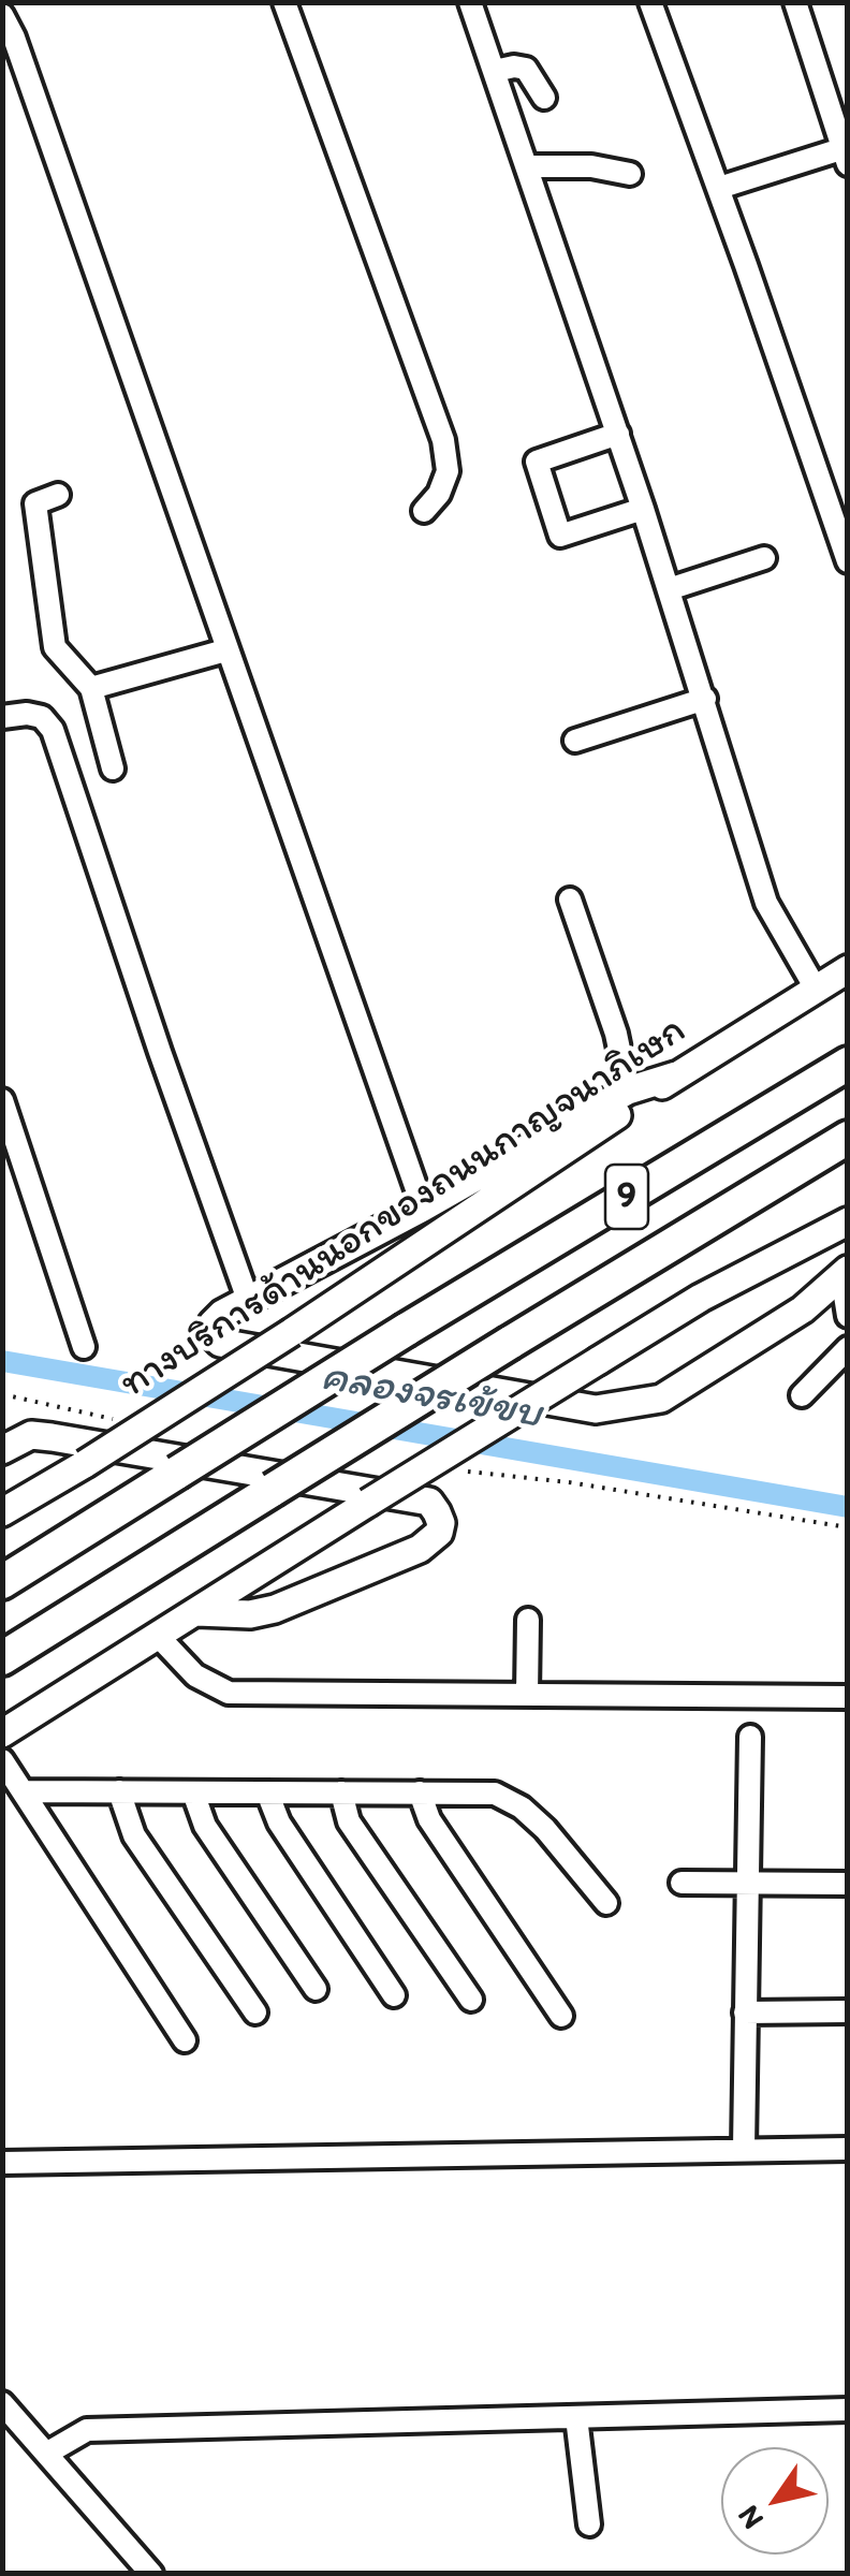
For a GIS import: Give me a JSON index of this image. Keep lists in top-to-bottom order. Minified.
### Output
{"streets":{"highway":["9"],"main road":["ทางบริการด้านนอกของถนนกาญจนาภิเษก"]},"water":["คลองจรเข้ขบ"],"north":"bottom left"}
